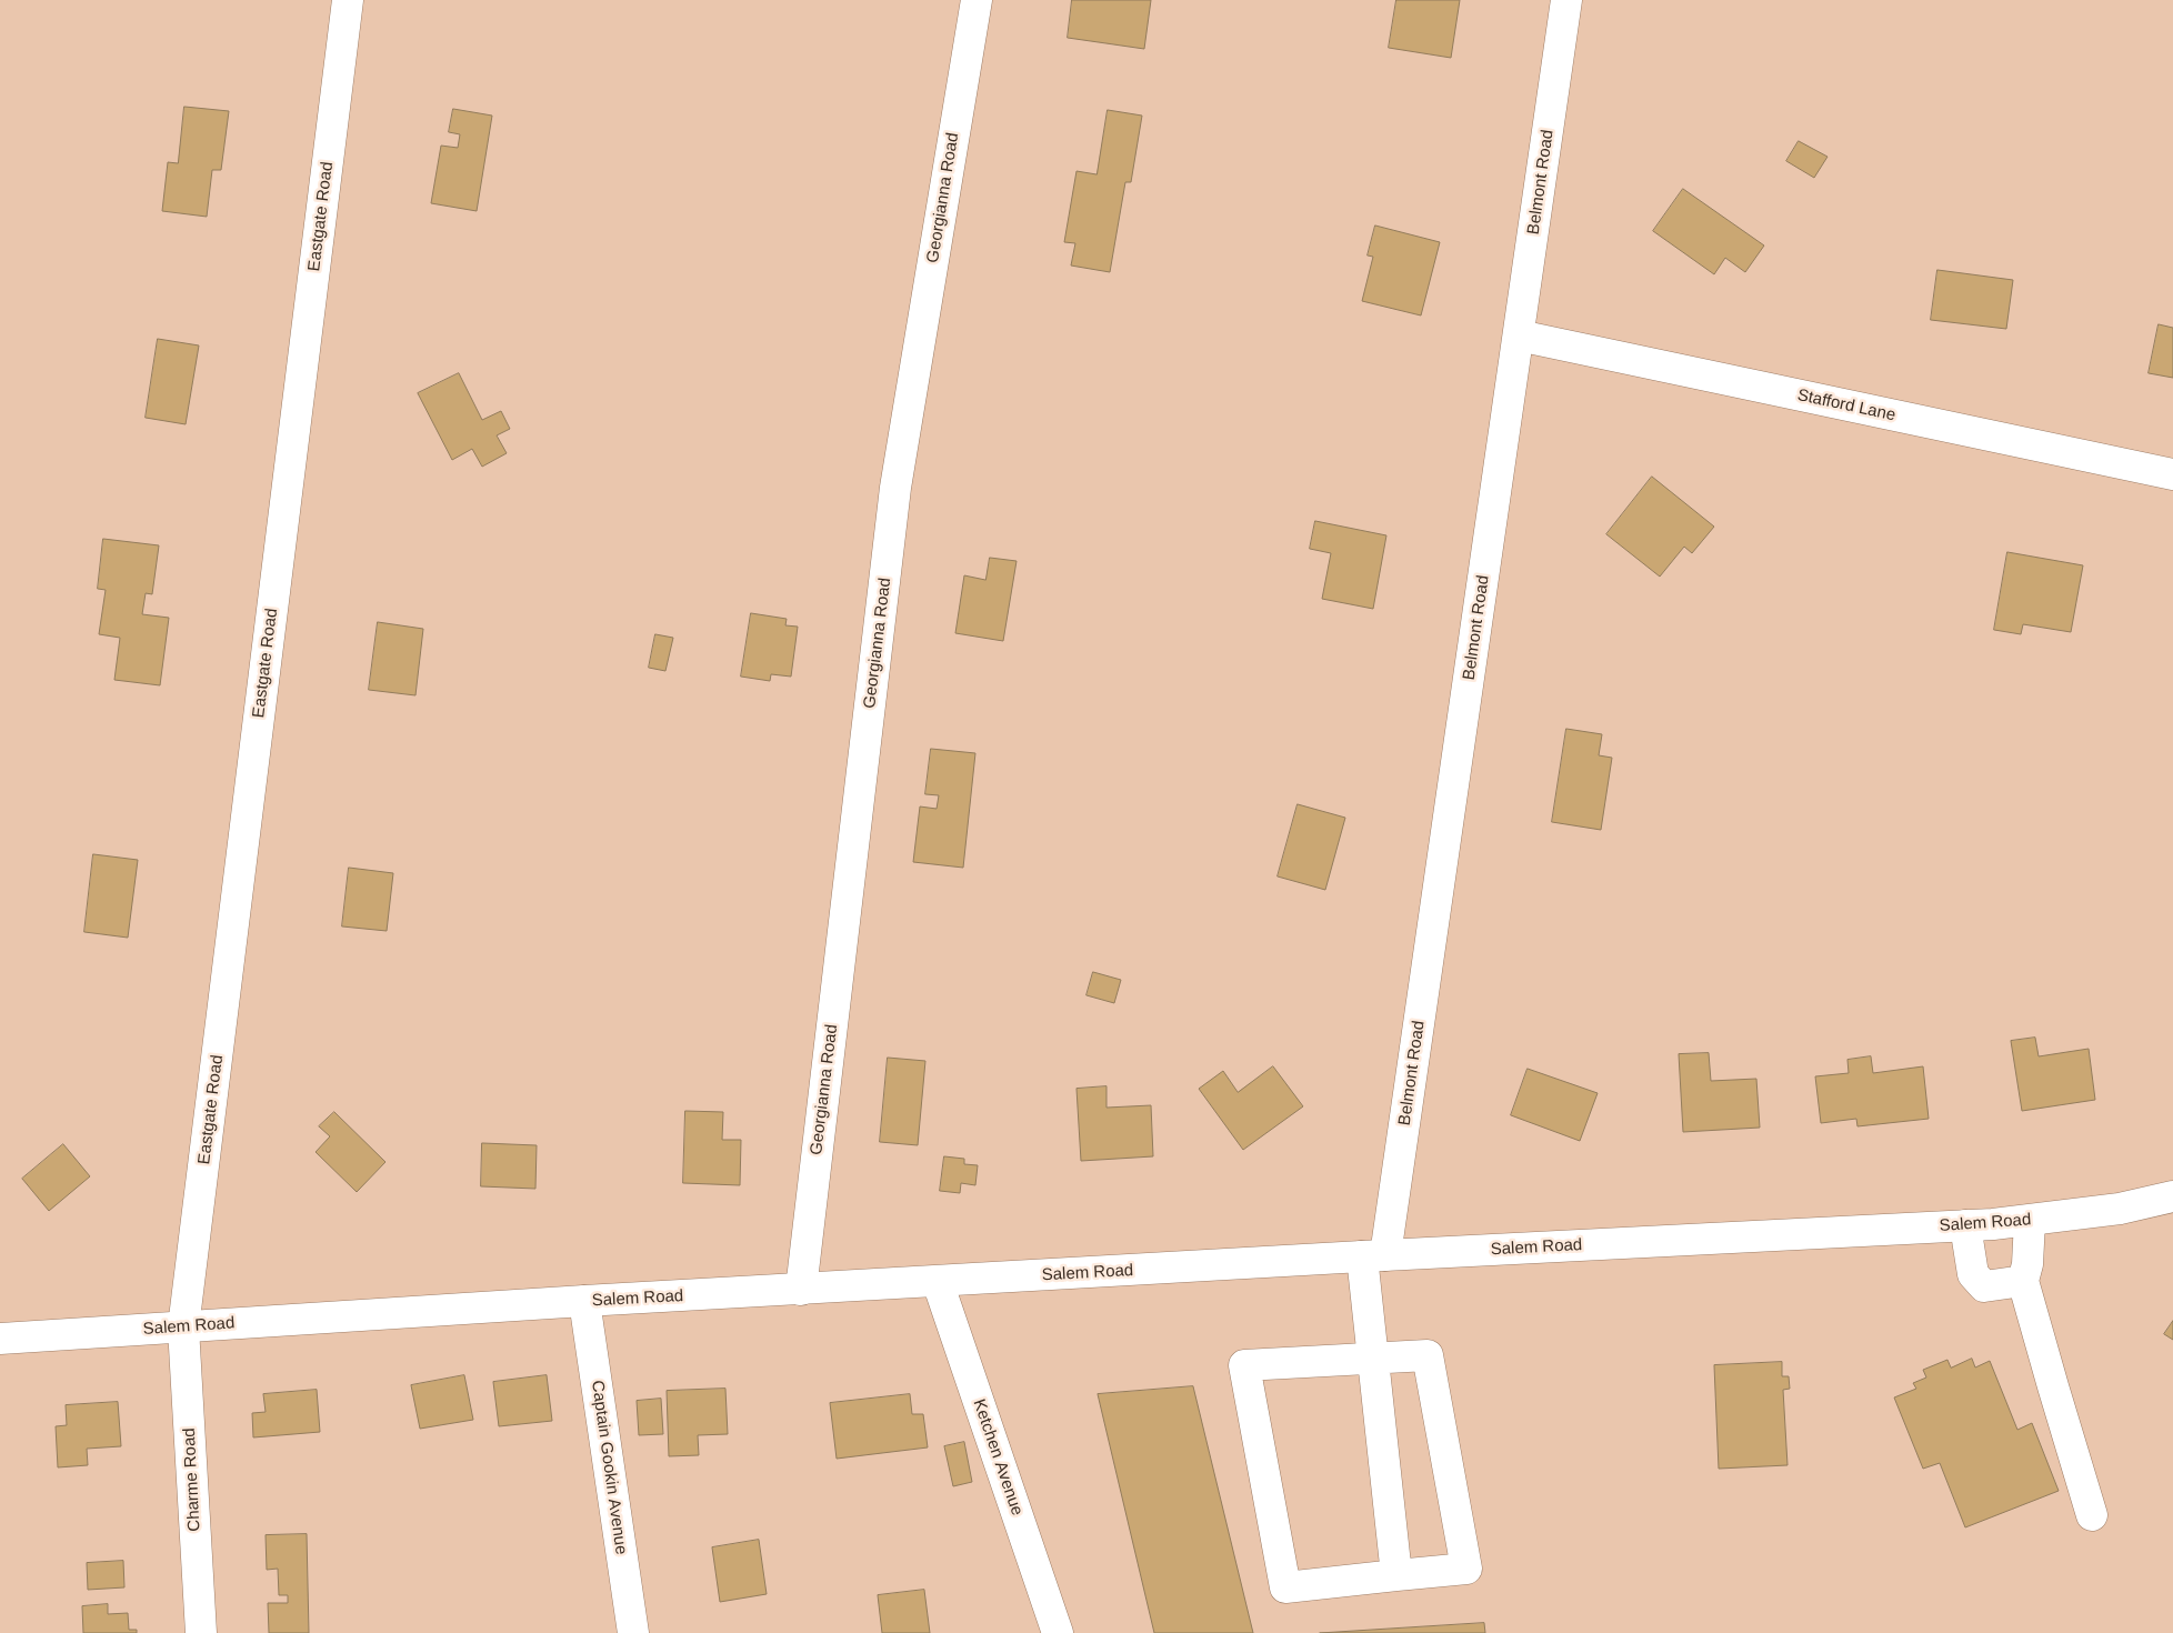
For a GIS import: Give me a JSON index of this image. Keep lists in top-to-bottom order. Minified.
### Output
{"streets":{"street":["Belmont Road","Georgianna Road","Eastgate Road","Stafford Lane","Salem Road","Ketchen Avenue","Captain Gookin Avenue","Charme Road"]},"crossings":[["Belmont Road","Stafford Lane"],["Belmont Road","Salem Road"],["Georgianna Road","Salem Road"],["Eastgate Road","Salem Road"],["Eastgate Road","Charme Road"],["Salem Road","Ketchen Avenue"],["Salem Road","Captain Gookin Avenue"],["Salem Road","Charme Road"]]}
